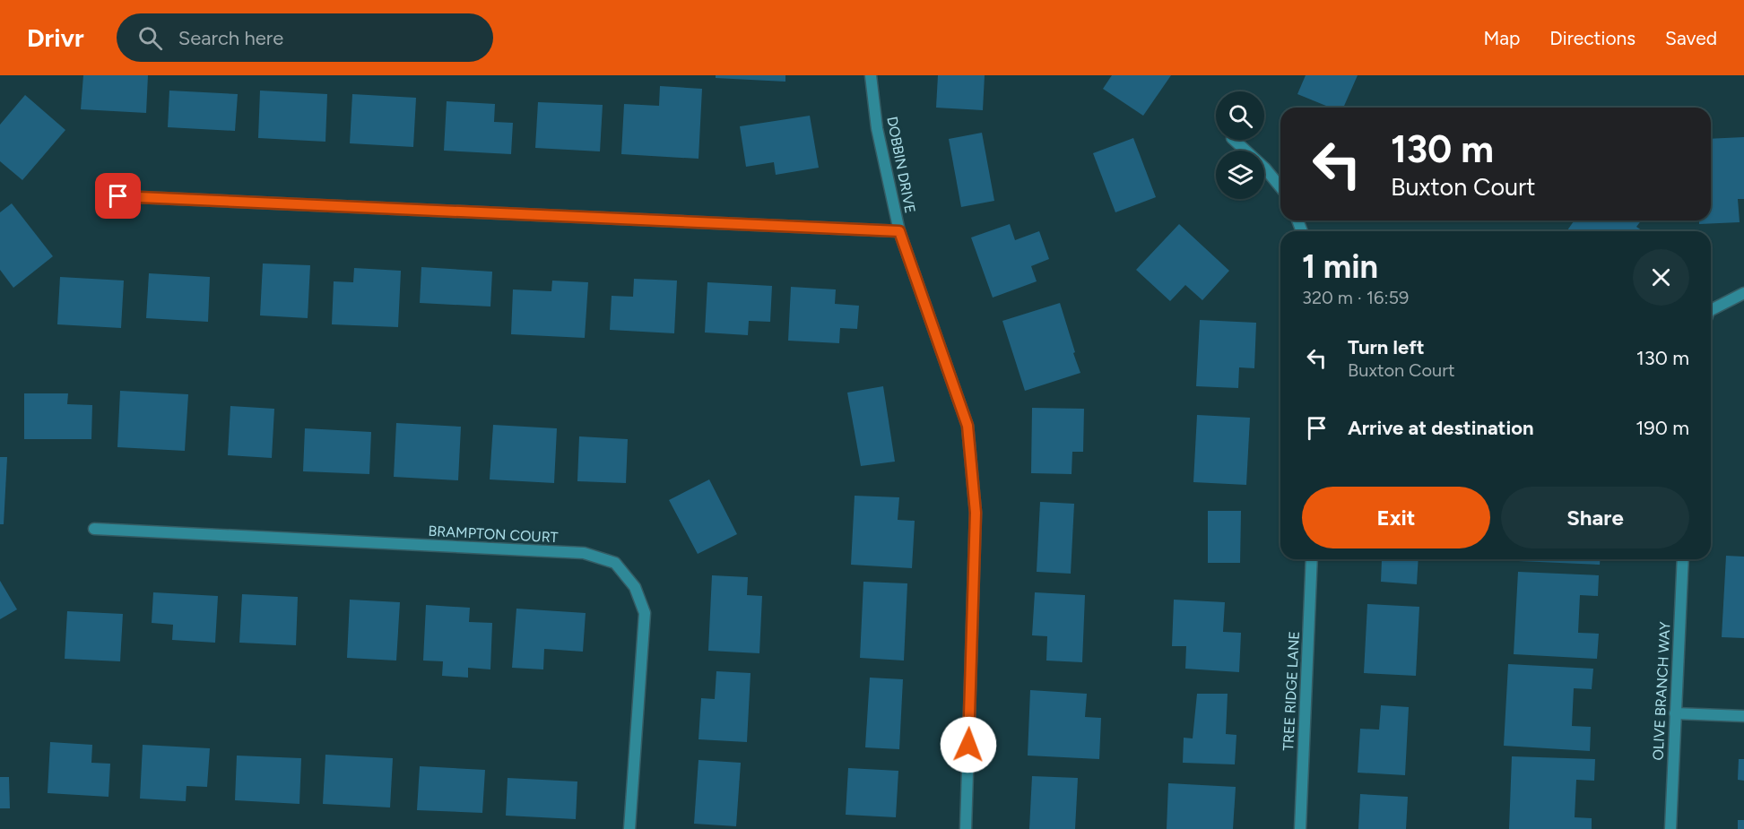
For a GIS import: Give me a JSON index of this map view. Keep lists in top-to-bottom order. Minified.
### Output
{"streets":{"street":["DOBBIN DRIVE","BRAMPTON COURT","TREE RIDGE LANE","OLIVE BRANCH WAY"]},"page":{"header":"Drivr","search":"Search here","nav":["Map","Directions","Saved"],"turn":["130 m","Buxton Court"],"heading":["1 min","320 m · 16:59"],"list":[{"name":"Turn left","note":"Buxton Court","value":"130 m"},{"name":"Arrive at destination","value":"190 m"}],"buttons":["Exit","Share"]}}
